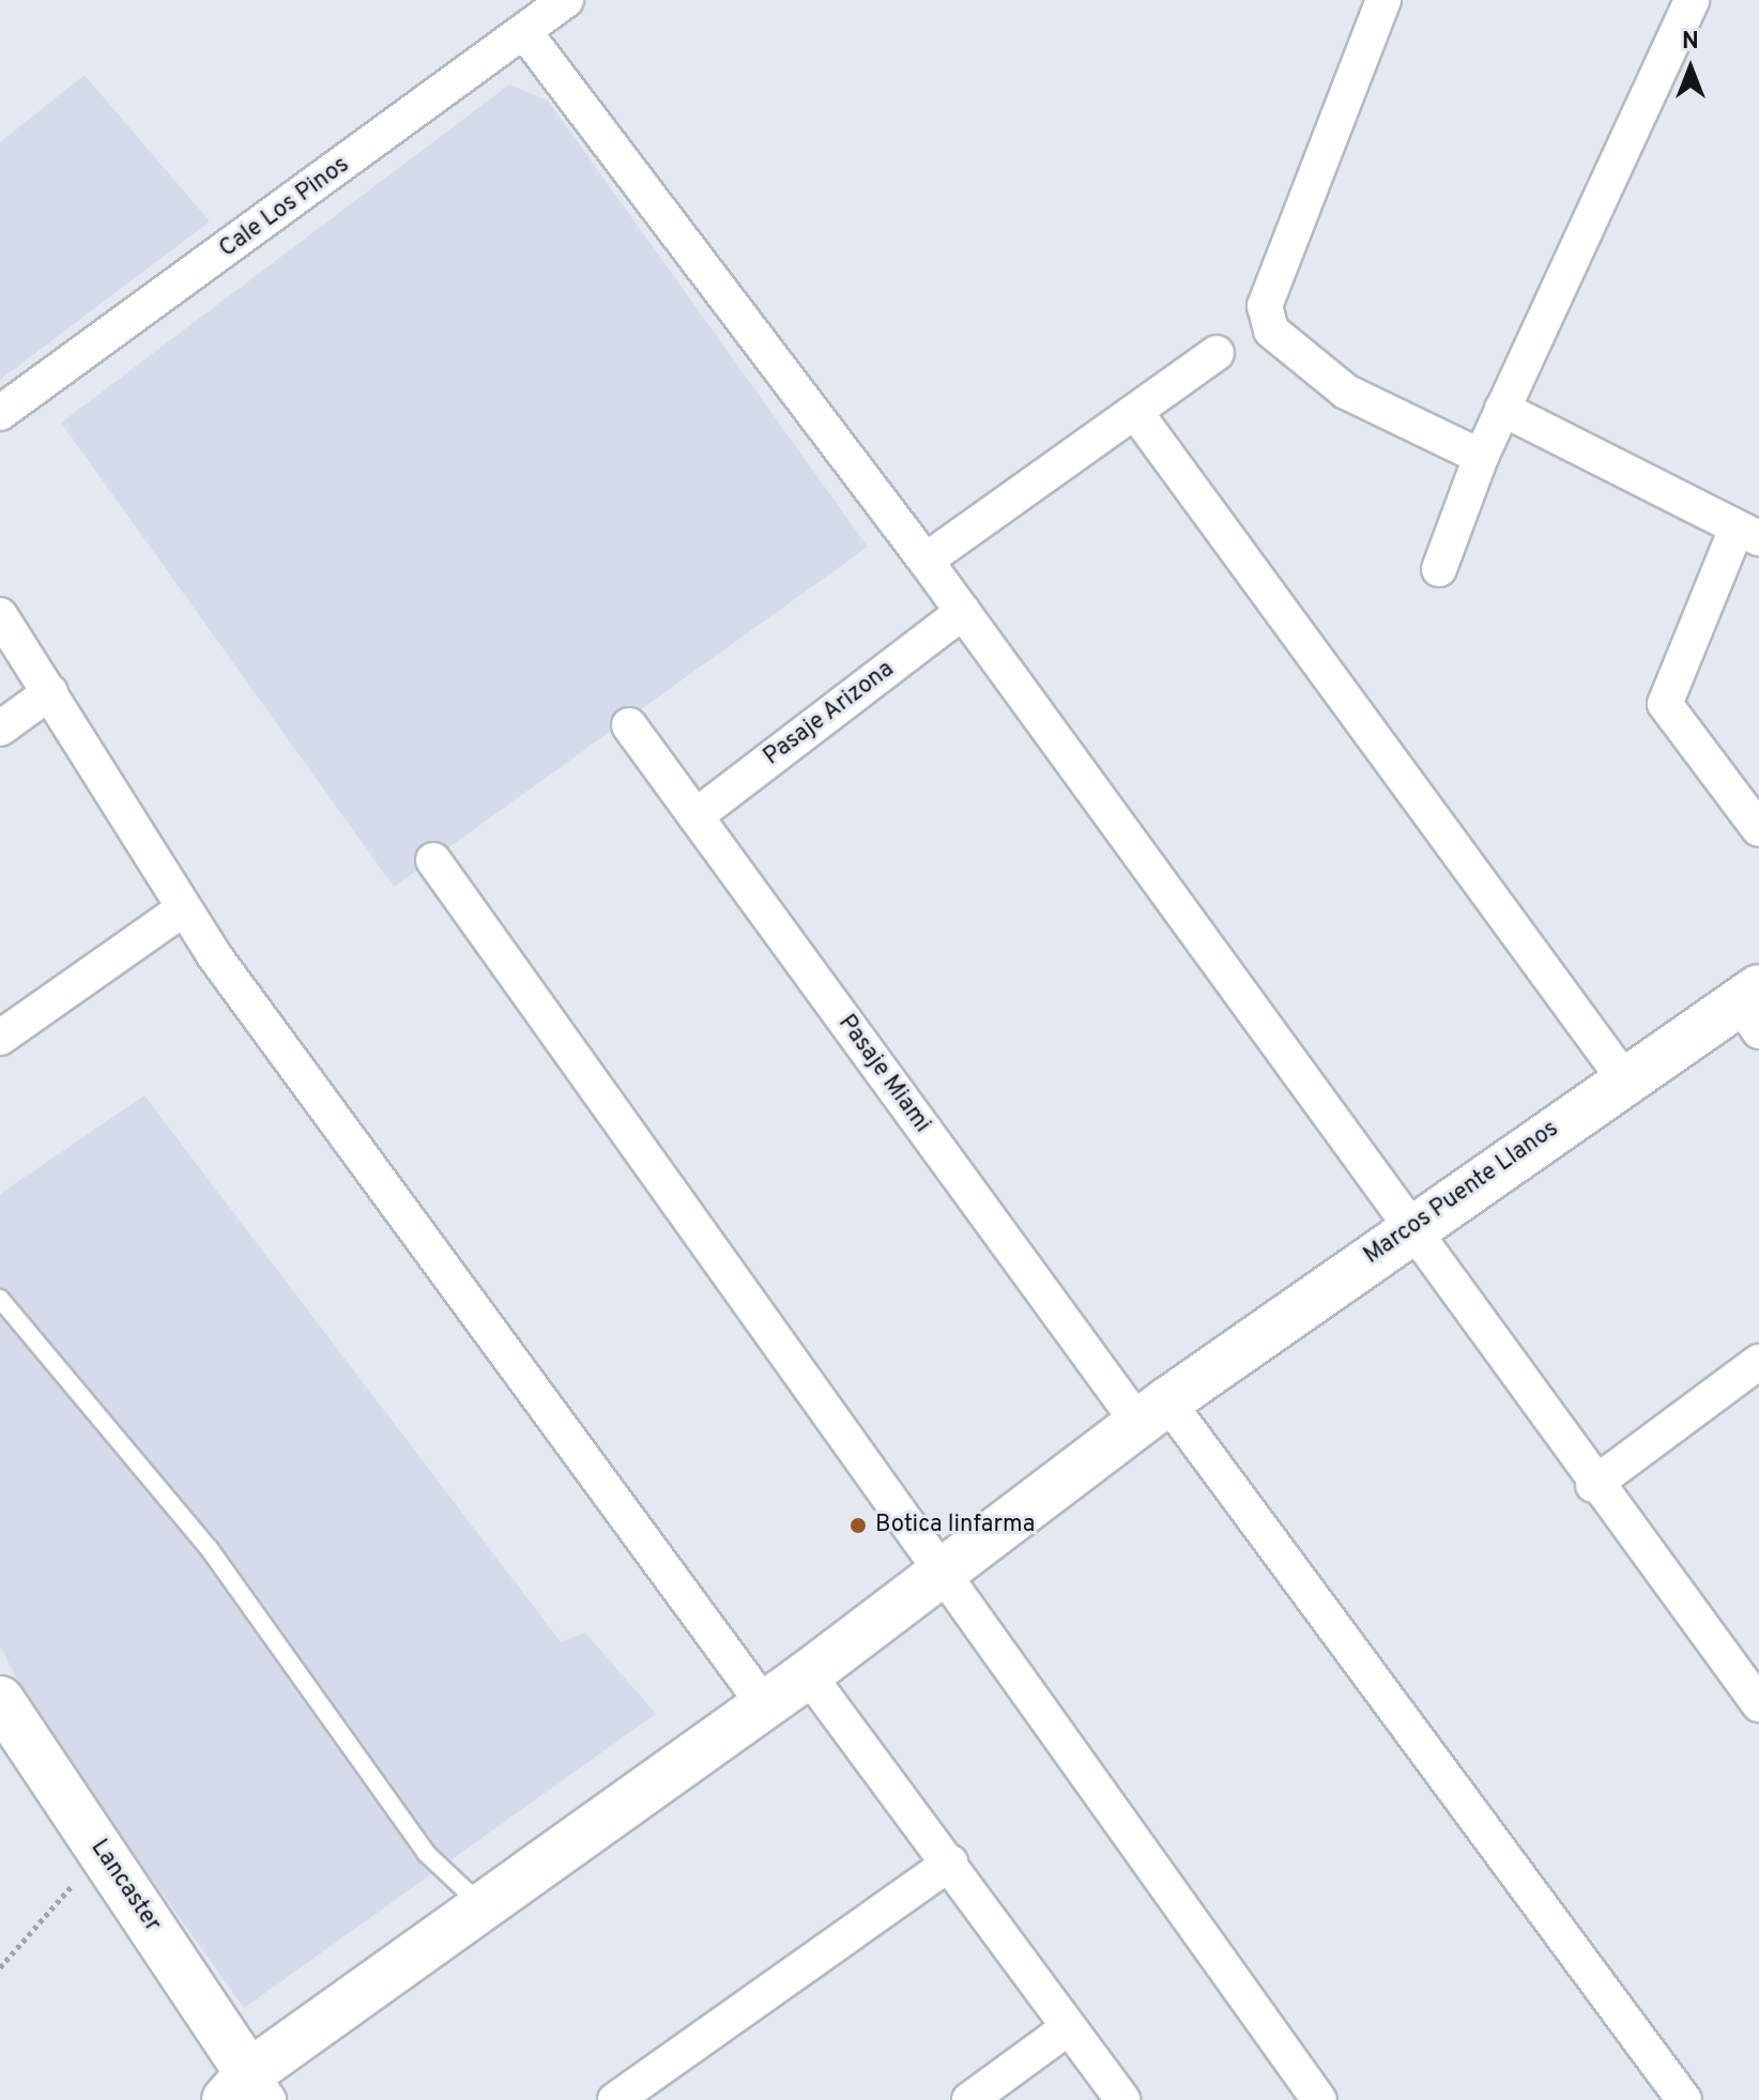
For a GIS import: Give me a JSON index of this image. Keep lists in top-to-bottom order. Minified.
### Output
{"streets":{"street":["Cale Los Pinos","Pasaje Arizona","Pasaje Miami","Marcos Puente Llanos","Lancaster"]},"crossings":[["Pasaje Arizona","Pasaje Miami"],["Pasaje Miami","Marcos Puente Llanos"],["Marcos Puente Llanos","Lancaster"]],"places":["Botica linfarma"],"north":"top"}
